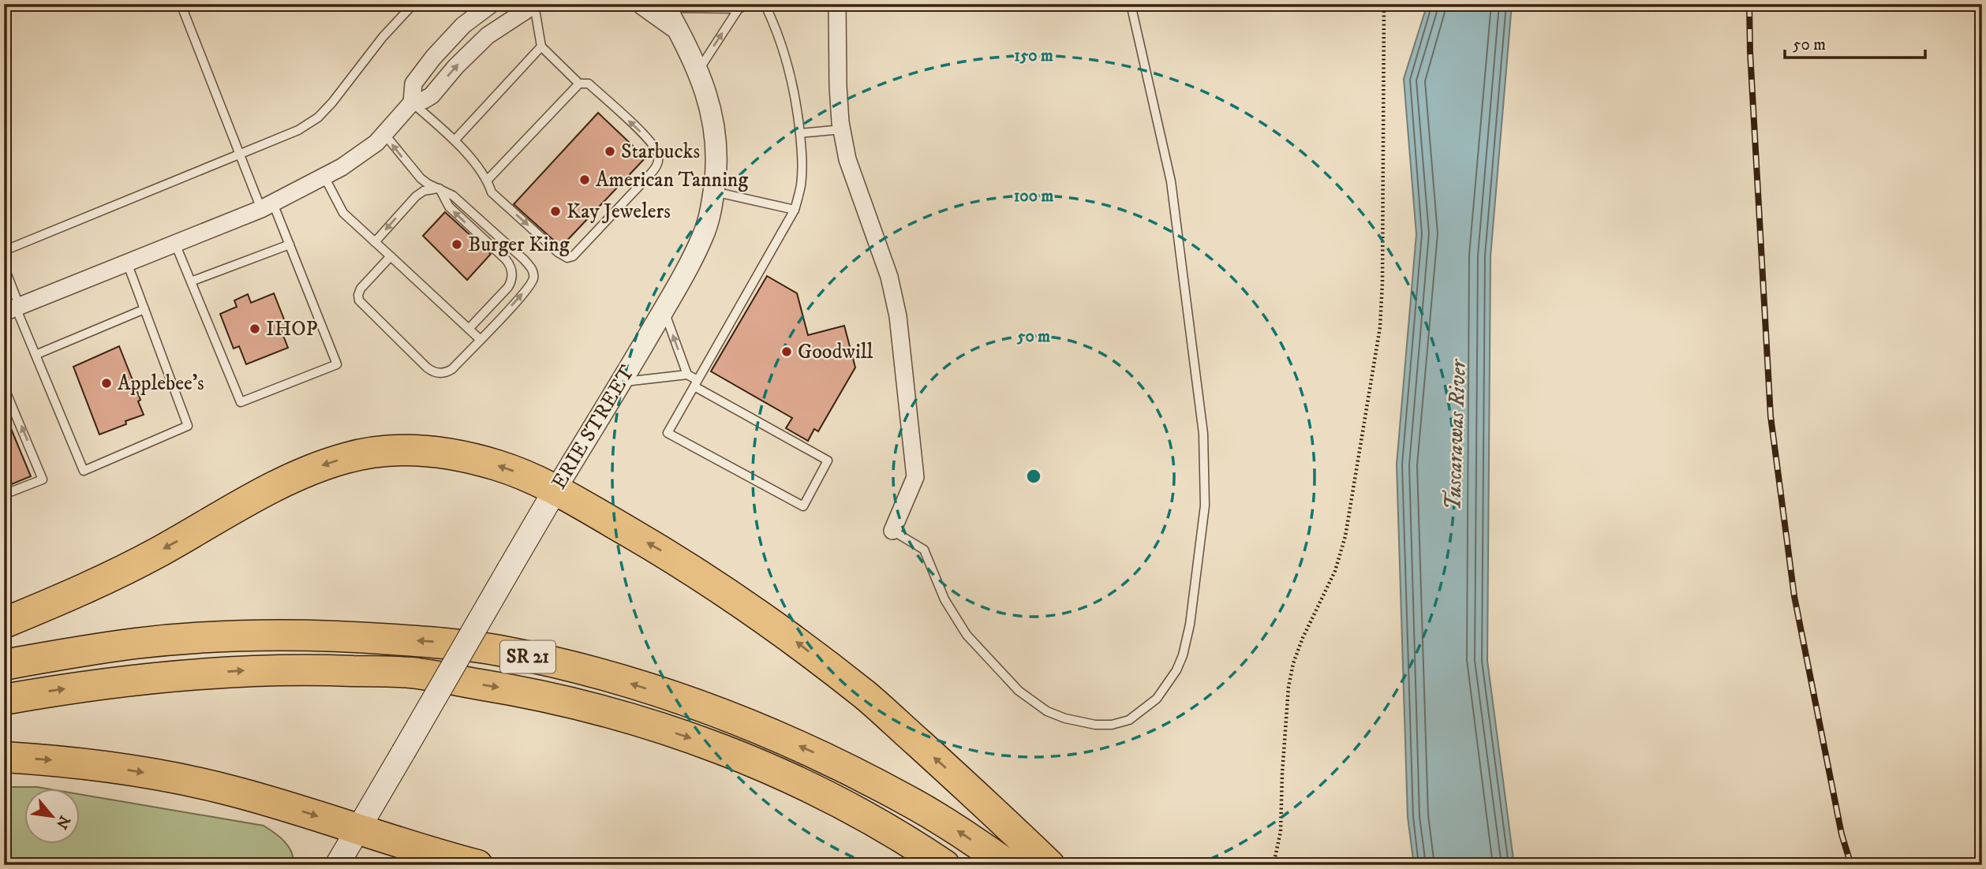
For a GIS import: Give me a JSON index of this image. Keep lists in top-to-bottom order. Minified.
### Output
{"streets":{"highway":["SR 21"],"main road":["ERIE STREET"]},"water":["Tuscarawas River"],"places":["Starbucks","American Tanning","Kay Jewelers","Burger King","IHOP","Goodwill","Applebee's"],"scale_bar":"50 m","north":"bottom right","rings":["150 m","100 m","50 m"]}
